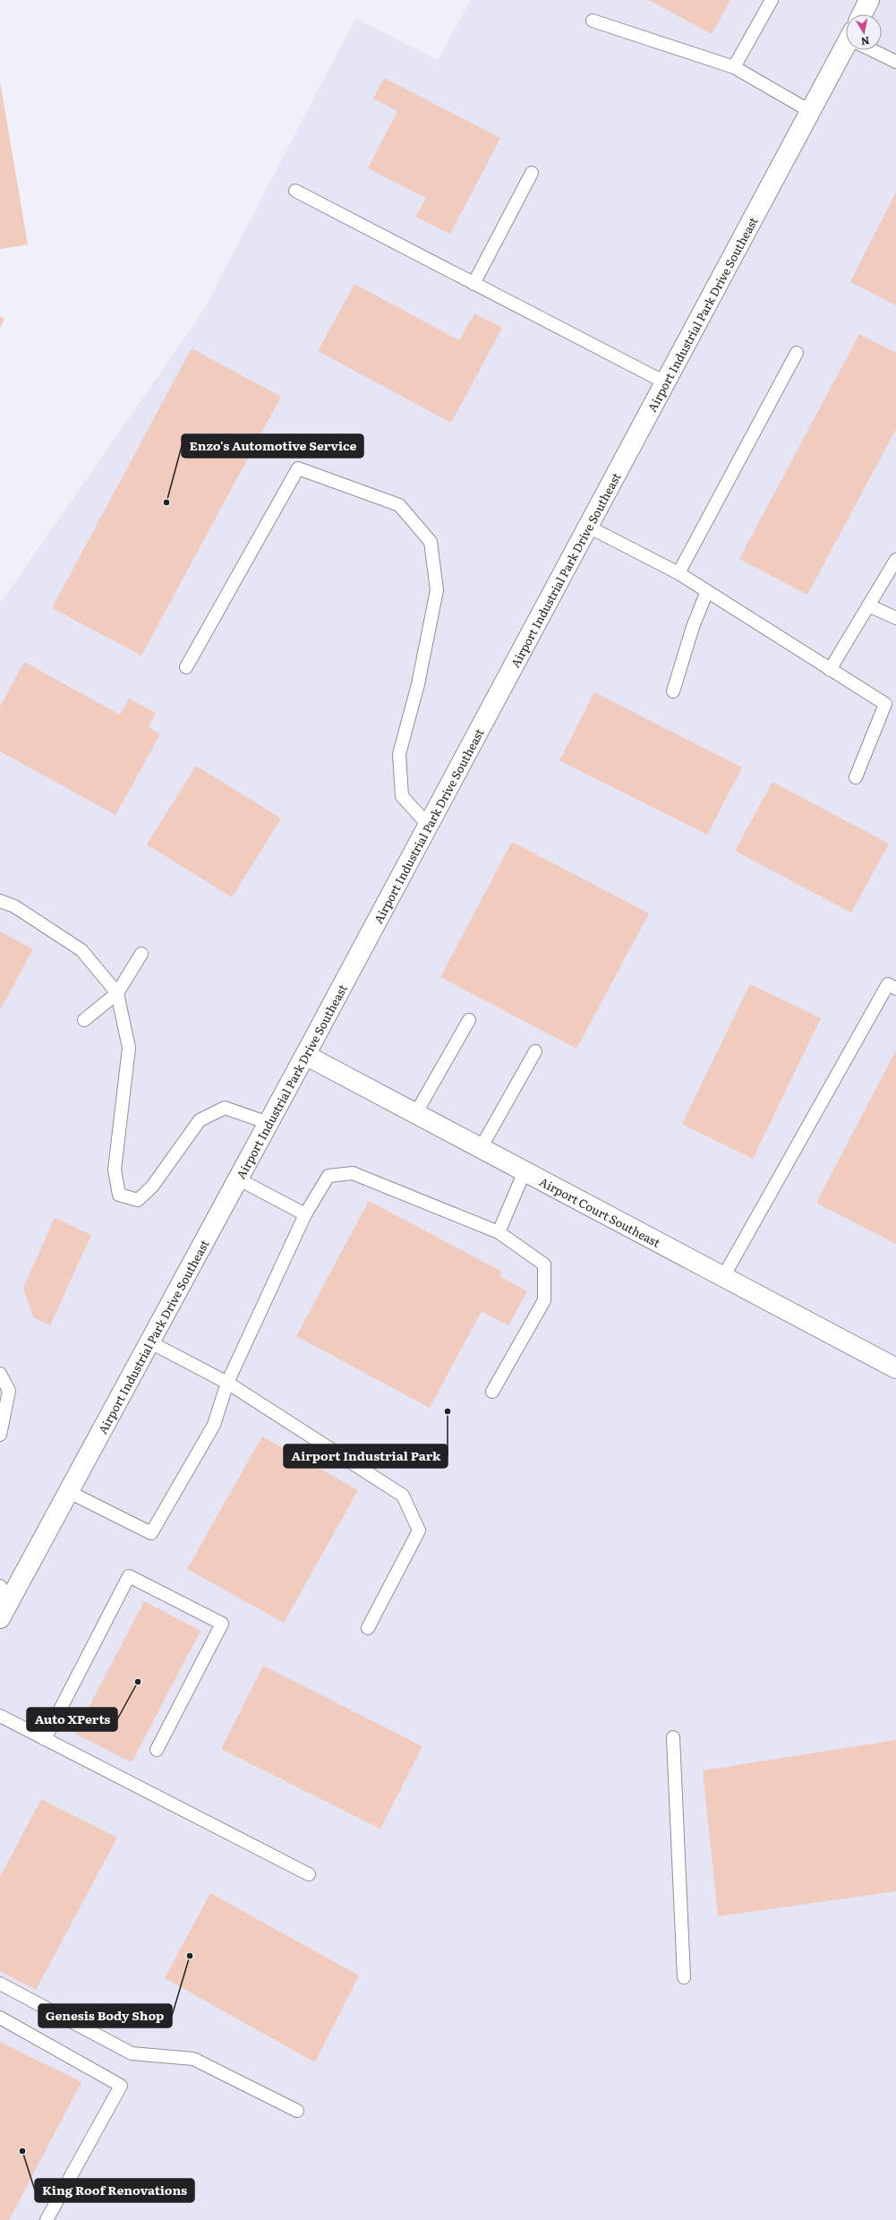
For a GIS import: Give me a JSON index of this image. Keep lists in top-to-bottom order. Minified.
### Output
{"streets":{"street":["Airport Industrial Park Drive Southeast","Airport Court Southeast"]},"crossings":[["Airport Industrial Park Drive Southeast","Airport Court Southeast"]],"places":["Enzo's Automotive Service","Airport Industrial Park","Auto XPerts","Genesis Body Shop","King Roof Renovations"],"north":"bottom"}
